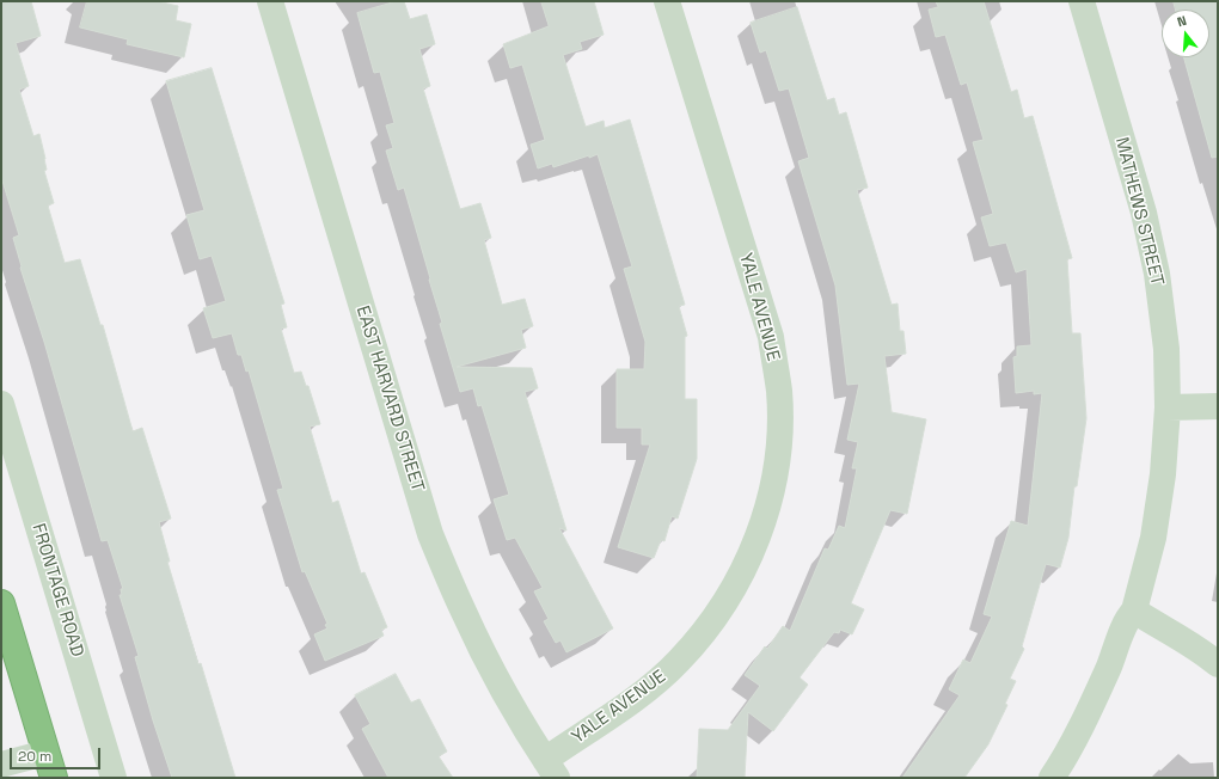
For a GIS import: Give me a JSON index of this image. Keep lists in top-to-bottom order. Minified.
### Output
{"streets":{"street":["MATHEWS STREET","YALE AVENUE","EAST HARVARD STREET","FRONTAGE ROAD"]},"crossings":[["YALE AVENUE","EAST HARVARD STREET"]],"scale_bar":"20 m","north":"top"}
